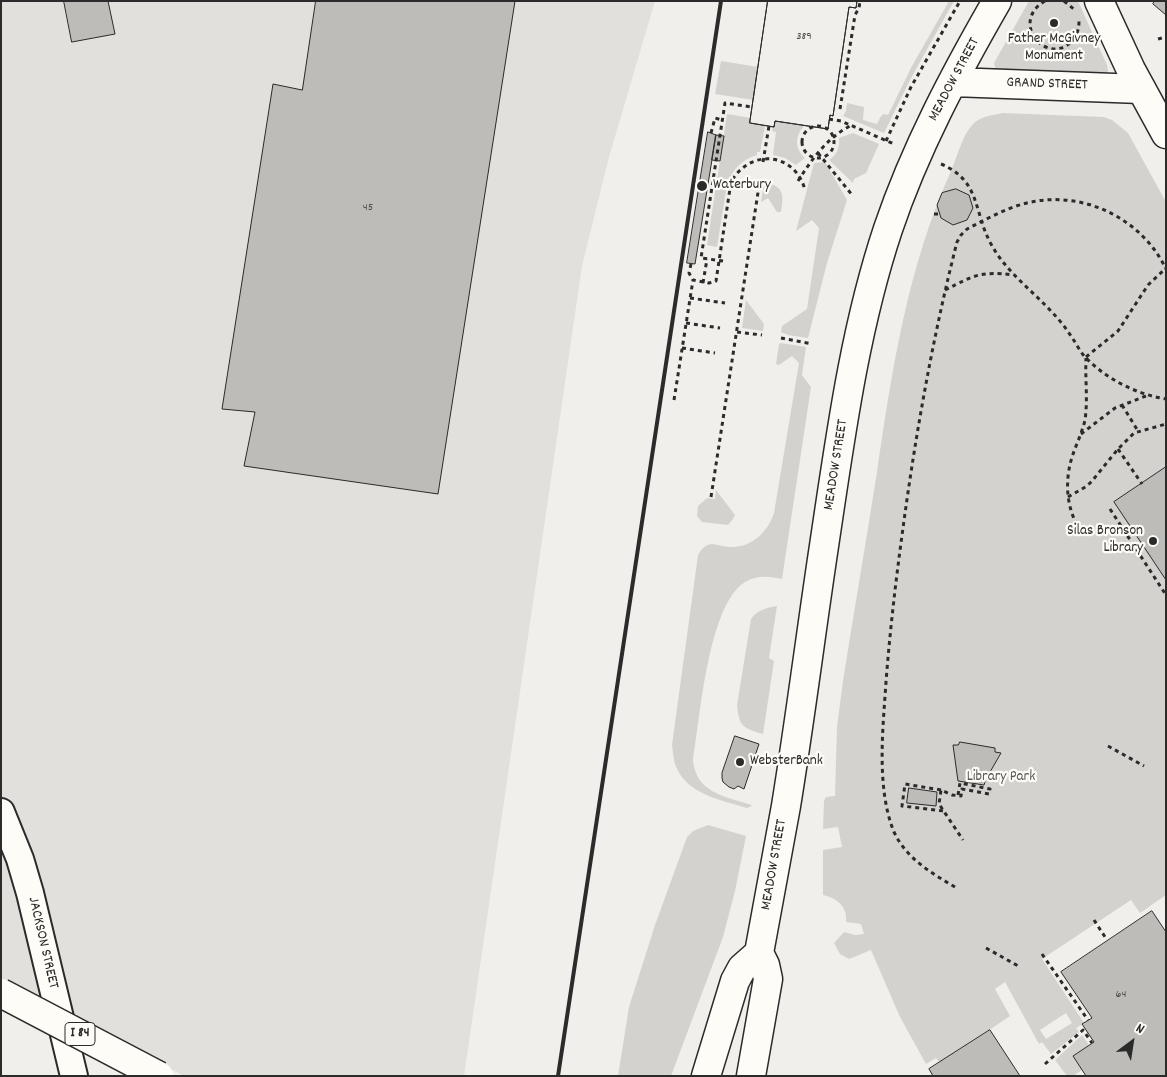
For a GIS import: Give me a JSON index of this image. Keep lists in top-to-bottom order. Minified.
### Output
{"streets":{"main road":["MEADOW STREET","GRAND STREET","I 84"],"street":["JACKSON STREET"]},"crossings":[["MEADOW STREET","GRAND STREET"]],"parks":["Library Park"],"places":["Father McGivney Monument","Waterbury","Silas Bronson Library","WebsterBank"],"house_numbers":["389","45","64"],"north":"top right"}
